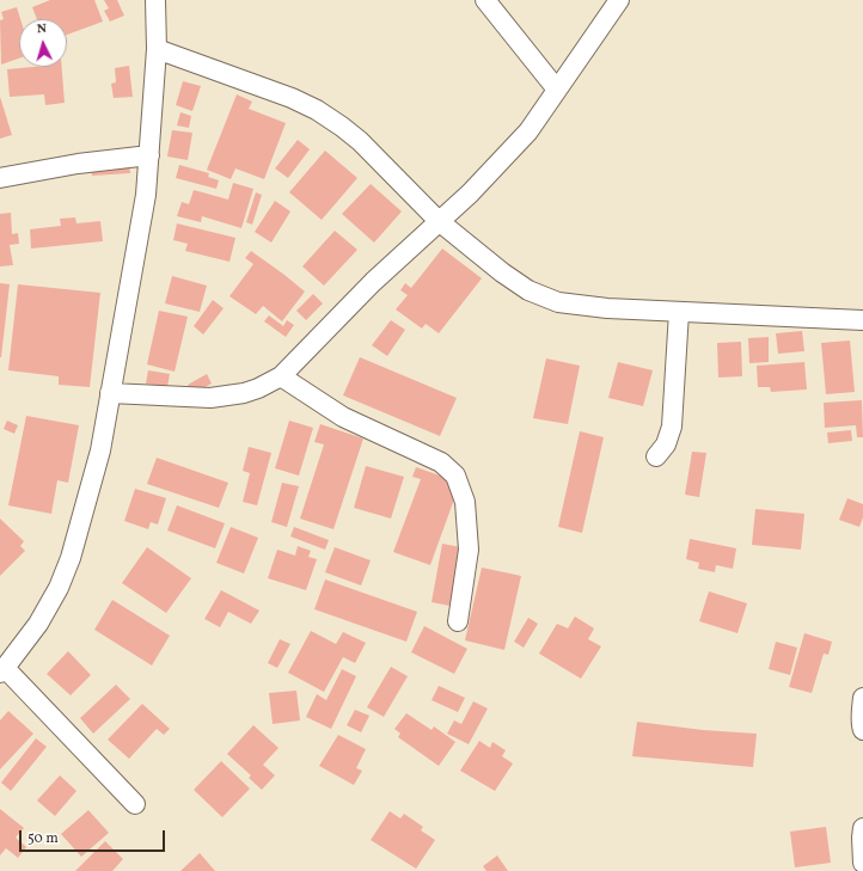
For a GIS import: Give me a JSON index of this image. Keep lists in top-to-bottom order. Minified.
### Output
{"scale_bar":"50 m","north":"top"}
